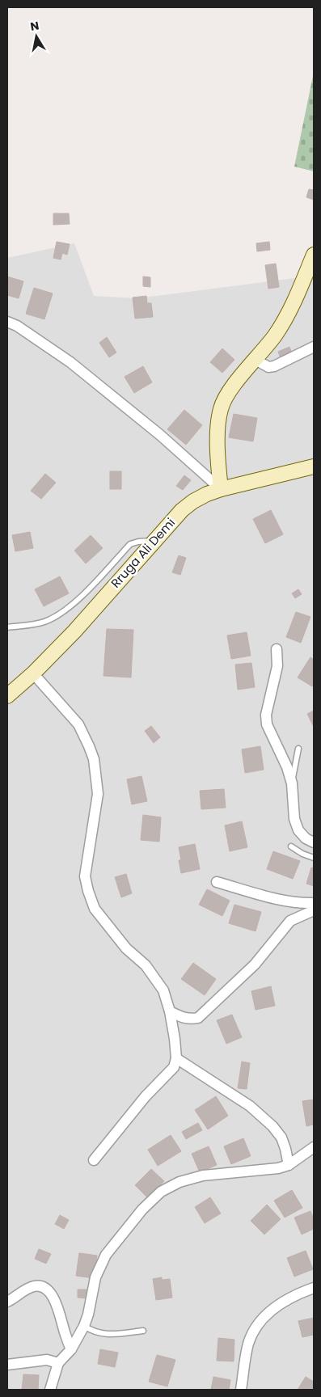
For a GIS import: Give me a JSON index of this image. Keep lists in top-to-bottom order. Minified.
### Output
{"streets":{"main road":["Rruga Ali Demi"]},"north":"top"}
